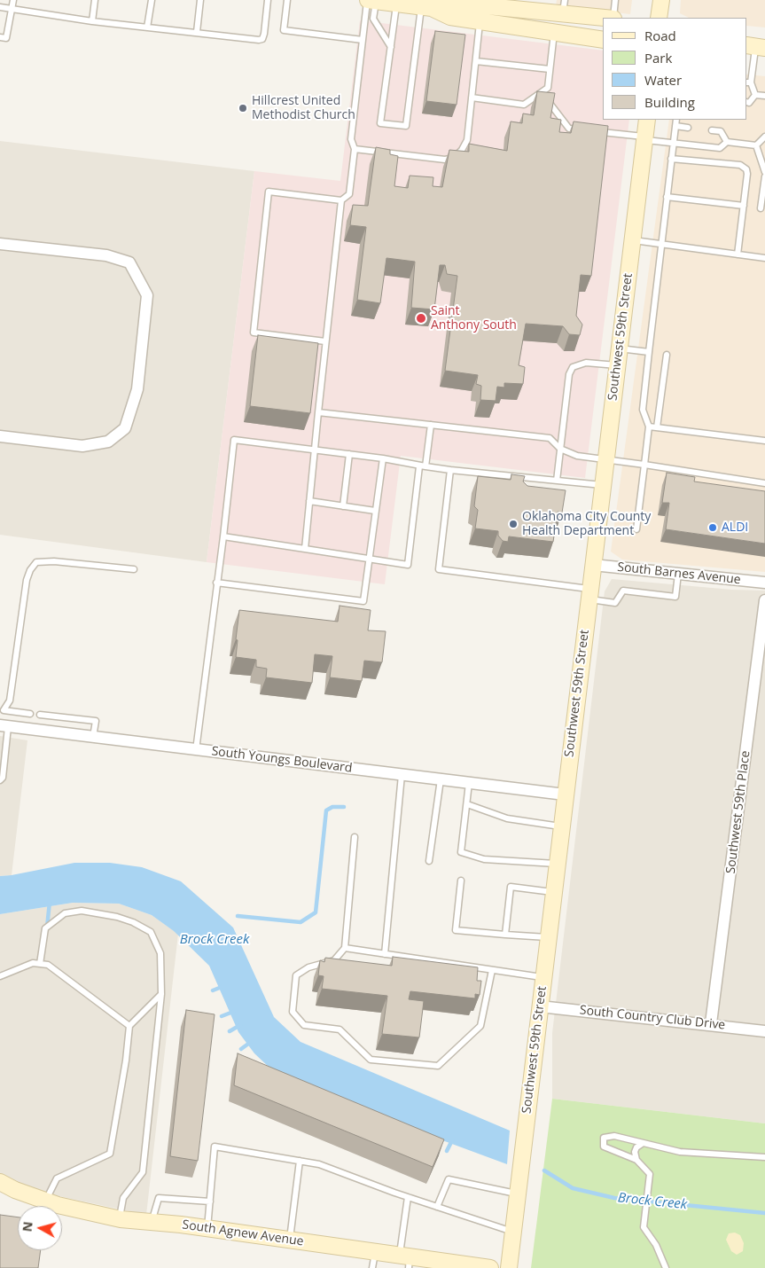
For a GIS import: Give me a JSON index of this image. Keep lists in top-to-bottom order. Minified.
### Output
{"streets":{"main road":["Southwest 59th Street","South Agnew Avenue"],"street":["South Barnes Avenue","South Youngs Boulevard","Southwest 59th Place","South Country Club Drive"]},"crossings":[["Southwest 59th Street","South Barnes Avenue"],["Southwest 59th Street","South Youngs Boulevard"],["Southwest 59th Street","South Country Club Drive"],["Southwest 59th Place","South Country Club Drive"]],"water":["Brock Creek"],"places":["Hillcrest United Methodist Church","Saint Anthony South","Oklahoma City County Health Department","ALDI"],"legend":["Road","Park","Water","Building"],"north":"left"}
